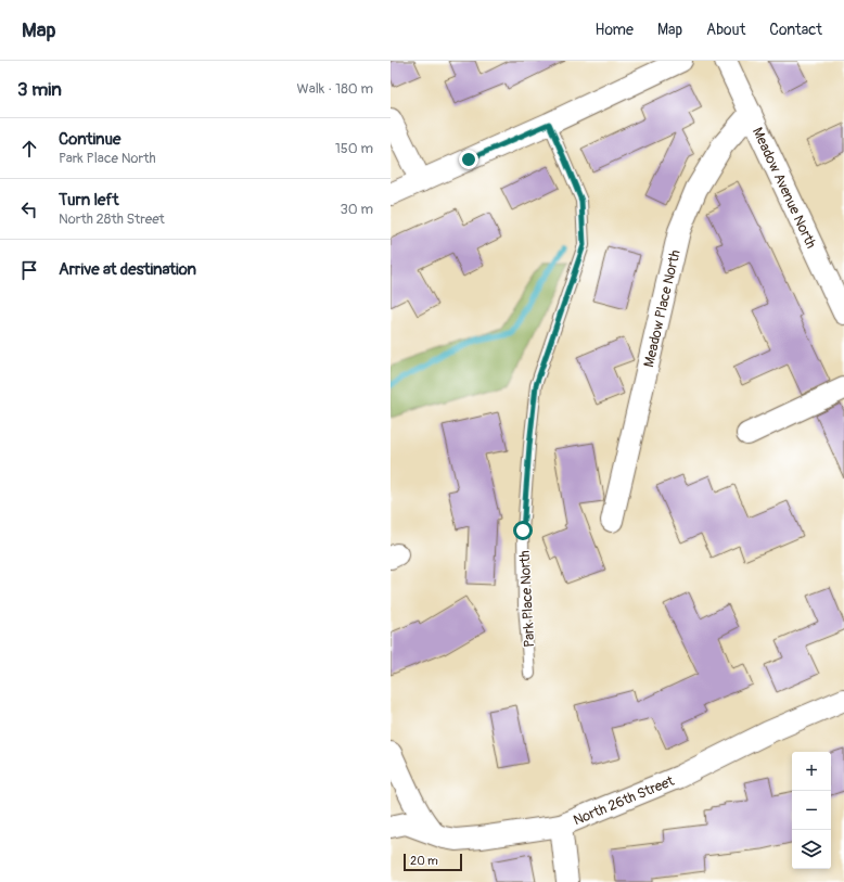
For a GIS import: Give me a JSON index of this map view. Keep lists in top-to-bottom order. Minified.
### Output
{"streets":{"street":["Meadow Avenue North","Meadow Place North","North 26th Street"],"lane":["Park Place North"]},"crossings":[["Meadow Avenue North","Meadow Place North"]],"scale_bar":"20 m","page":{"header":"Map","nav":["Home","Map","About","Contact"],"heading":["3 min","Walk · 180 m"],"list":[["Continue","Park Place North","150 m"],["Turn left","North 28th Street","30 m"],"Arrive at destination"],"map_buttons":["+","−"],"scale":"20 m"}}
